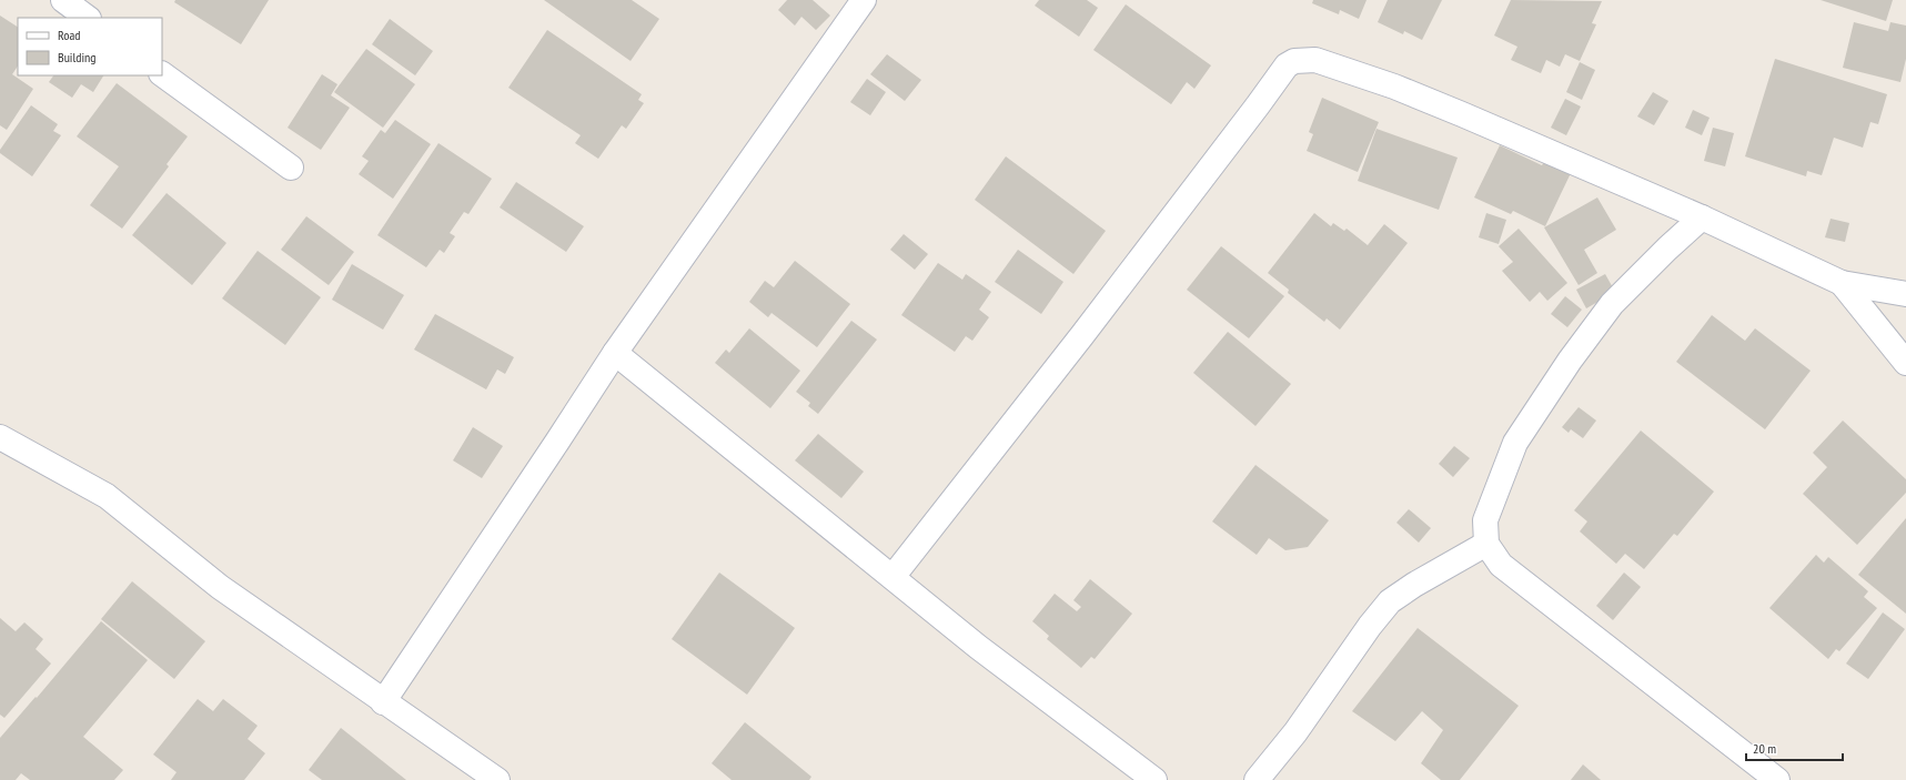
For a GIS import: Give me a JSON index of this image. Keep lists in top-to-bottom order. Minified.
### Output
{"legend":["Road","Building"],"scale_bar":"20 m"}
